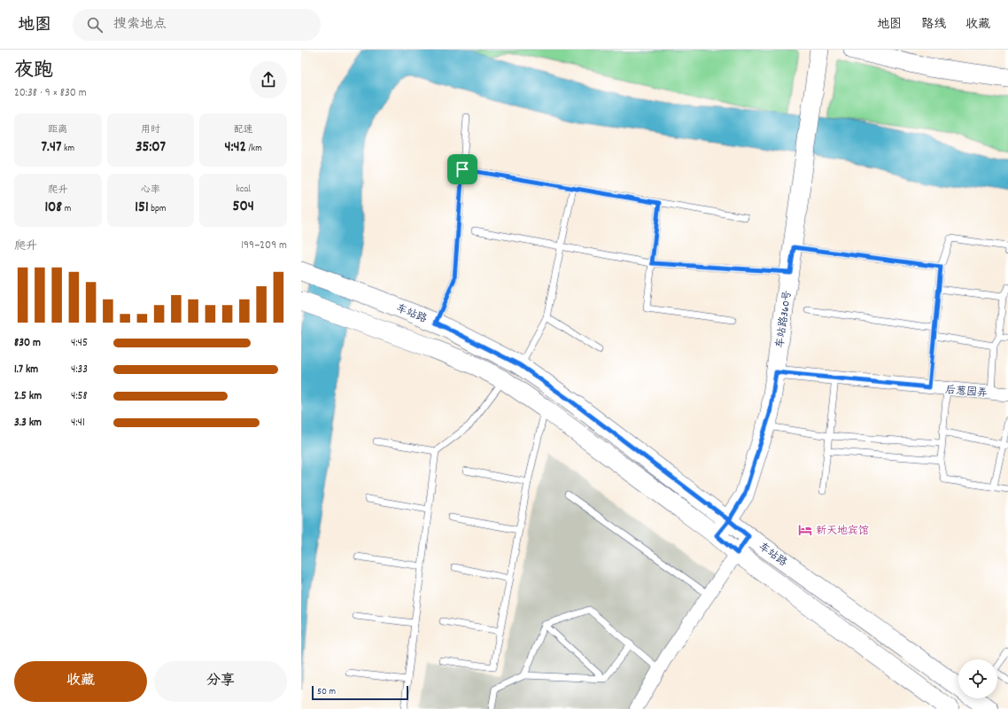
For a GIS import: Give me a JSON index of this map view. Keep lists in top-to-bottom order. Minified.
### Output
{"streets":{"main road":["车站路","车站路360号"],"street":["后葱园弄"]},"crossings":[["车站路","车站路360号"],["车站路360号","后葱园弄"]],"places":{"hotel":["新天地宾馆"]},"scale_bar":"50 m","page":{"header":"地图","search":"搜索地点","nav":["地图","路线","收藏"],"heading":["夜跑","20:38 · 9 × 830 m"],"stats":[["距离","7.47 km"],["用时","35:07"],["配速","4:42 /km"],["爬升","108 m"],["心率","151 bpm"],["kcal","504"]],"chart":["爬升","199–209 m"],"list":[{"name":"830 m","note":"4:45"},{"name":"1.7 km","note":"4:33"},{"name":"2.5 km","note":"4:58"},{"name":"3.3 km","note":"4:41"}],"buttons":["收藏","分享"],"scale":"50 m"}}
